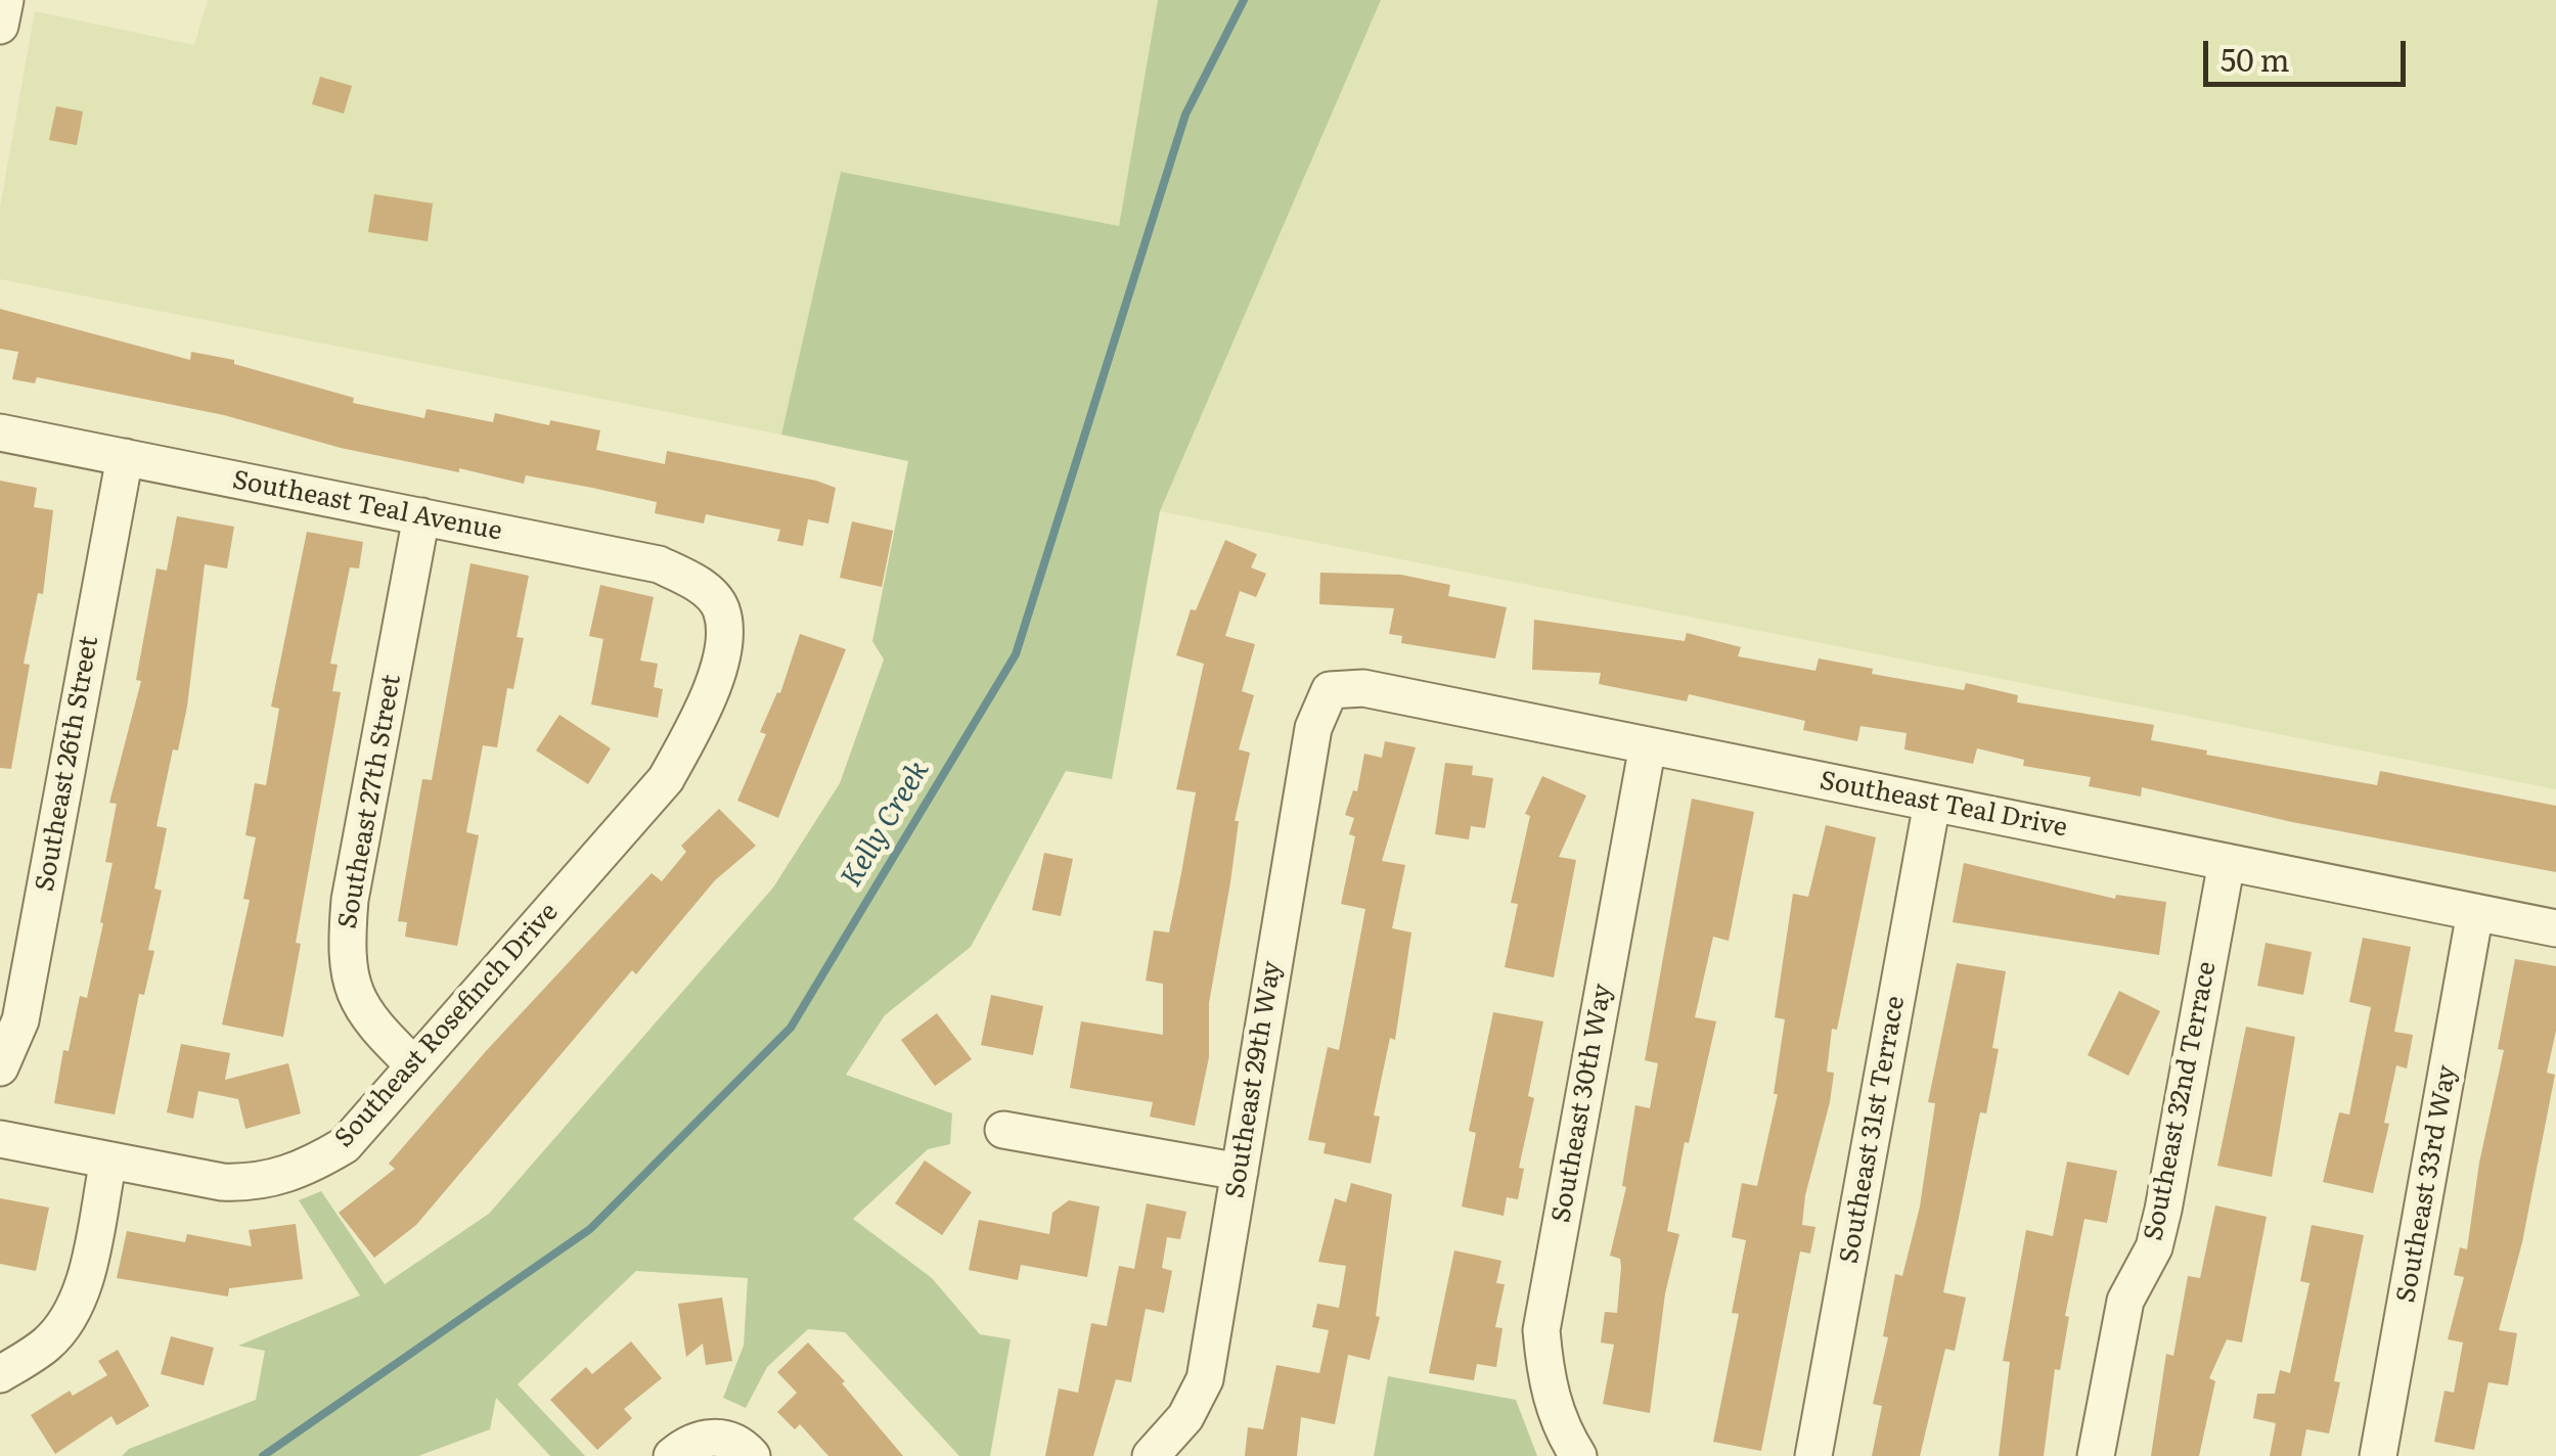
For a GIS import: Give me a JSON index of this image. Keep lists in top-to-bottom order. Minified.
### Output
{"streets":{"street":["Southeast Teal Avenue","Southeast 26th Street","Southeast 27th Street","Southeast Teal Drive","Southeast Rosefinch Drive","Southeast 29th Way","Southeast 32nd Terrace","Southeast 30th Way","Southeast 31st Terrace","Southeast 33rd Way"]},"crossings":[["Southeast Teal Avenue","Southeast 26th Street"],["Southeast Teal Avenue","Southeast 27th Street"],["Southeast Teal Avenue","Southeast Rosefinch Drive"],["Southeast 27th Street","Southeast Rosefinch Drive"],["Southeast Teal Drive","Southeast 29th Way"],["Southeast Teal Drive","Southeast 32nd Terrace"],["Southeast Teal Drive","Southeast 30th Way"],["Southeast Teal Drive","Southeast 31st Terrace"],["Southeast Teal Drive","Southeast 33rd Way"]],"water":["Kelly Creek"],"scale_bar":"50 m"}
